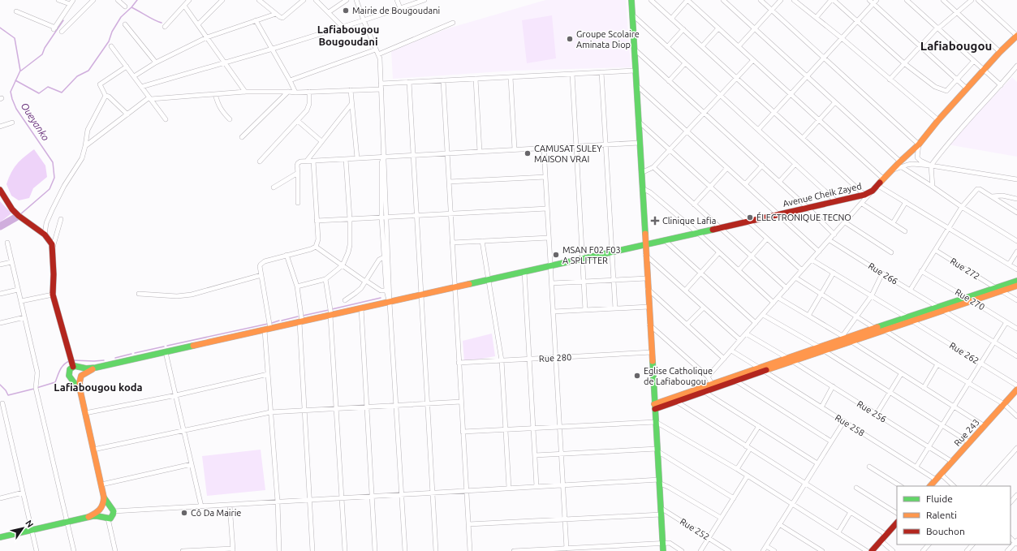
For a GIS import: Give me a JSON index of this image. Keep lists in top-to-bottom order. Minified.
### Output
{"streets":{"street":["Avenue Cheik Zayed","Rue 272","Rue 266","Rue 270","Rue 262","Rue 280","Rue 256","Rue 258","Rue 243","Rue 252"]},"crossings":[["Rue 256","Rue 243"],["Rue 258","Rue 243"]],"districts":["Lafiabougou Bougoudani","Lafiabougou","Lafiabougou koda"],"water":["Oueyanko"],"places":{"other":["Mairie de Bougoudani","Groupe Scolaire Aminata Diop","CAMUSAT SULEY MAISON VRAI","ÉLECTRONIQUE TECNO","MSAN F02 F03 A SPLITTER","Eglise Catholique de Lafiabougou","Cô Da Mairie"],"health":["Clinique Lafia"]},"legend":["Fluide","Ralenti","Bouchon"],"north":"top right"}
